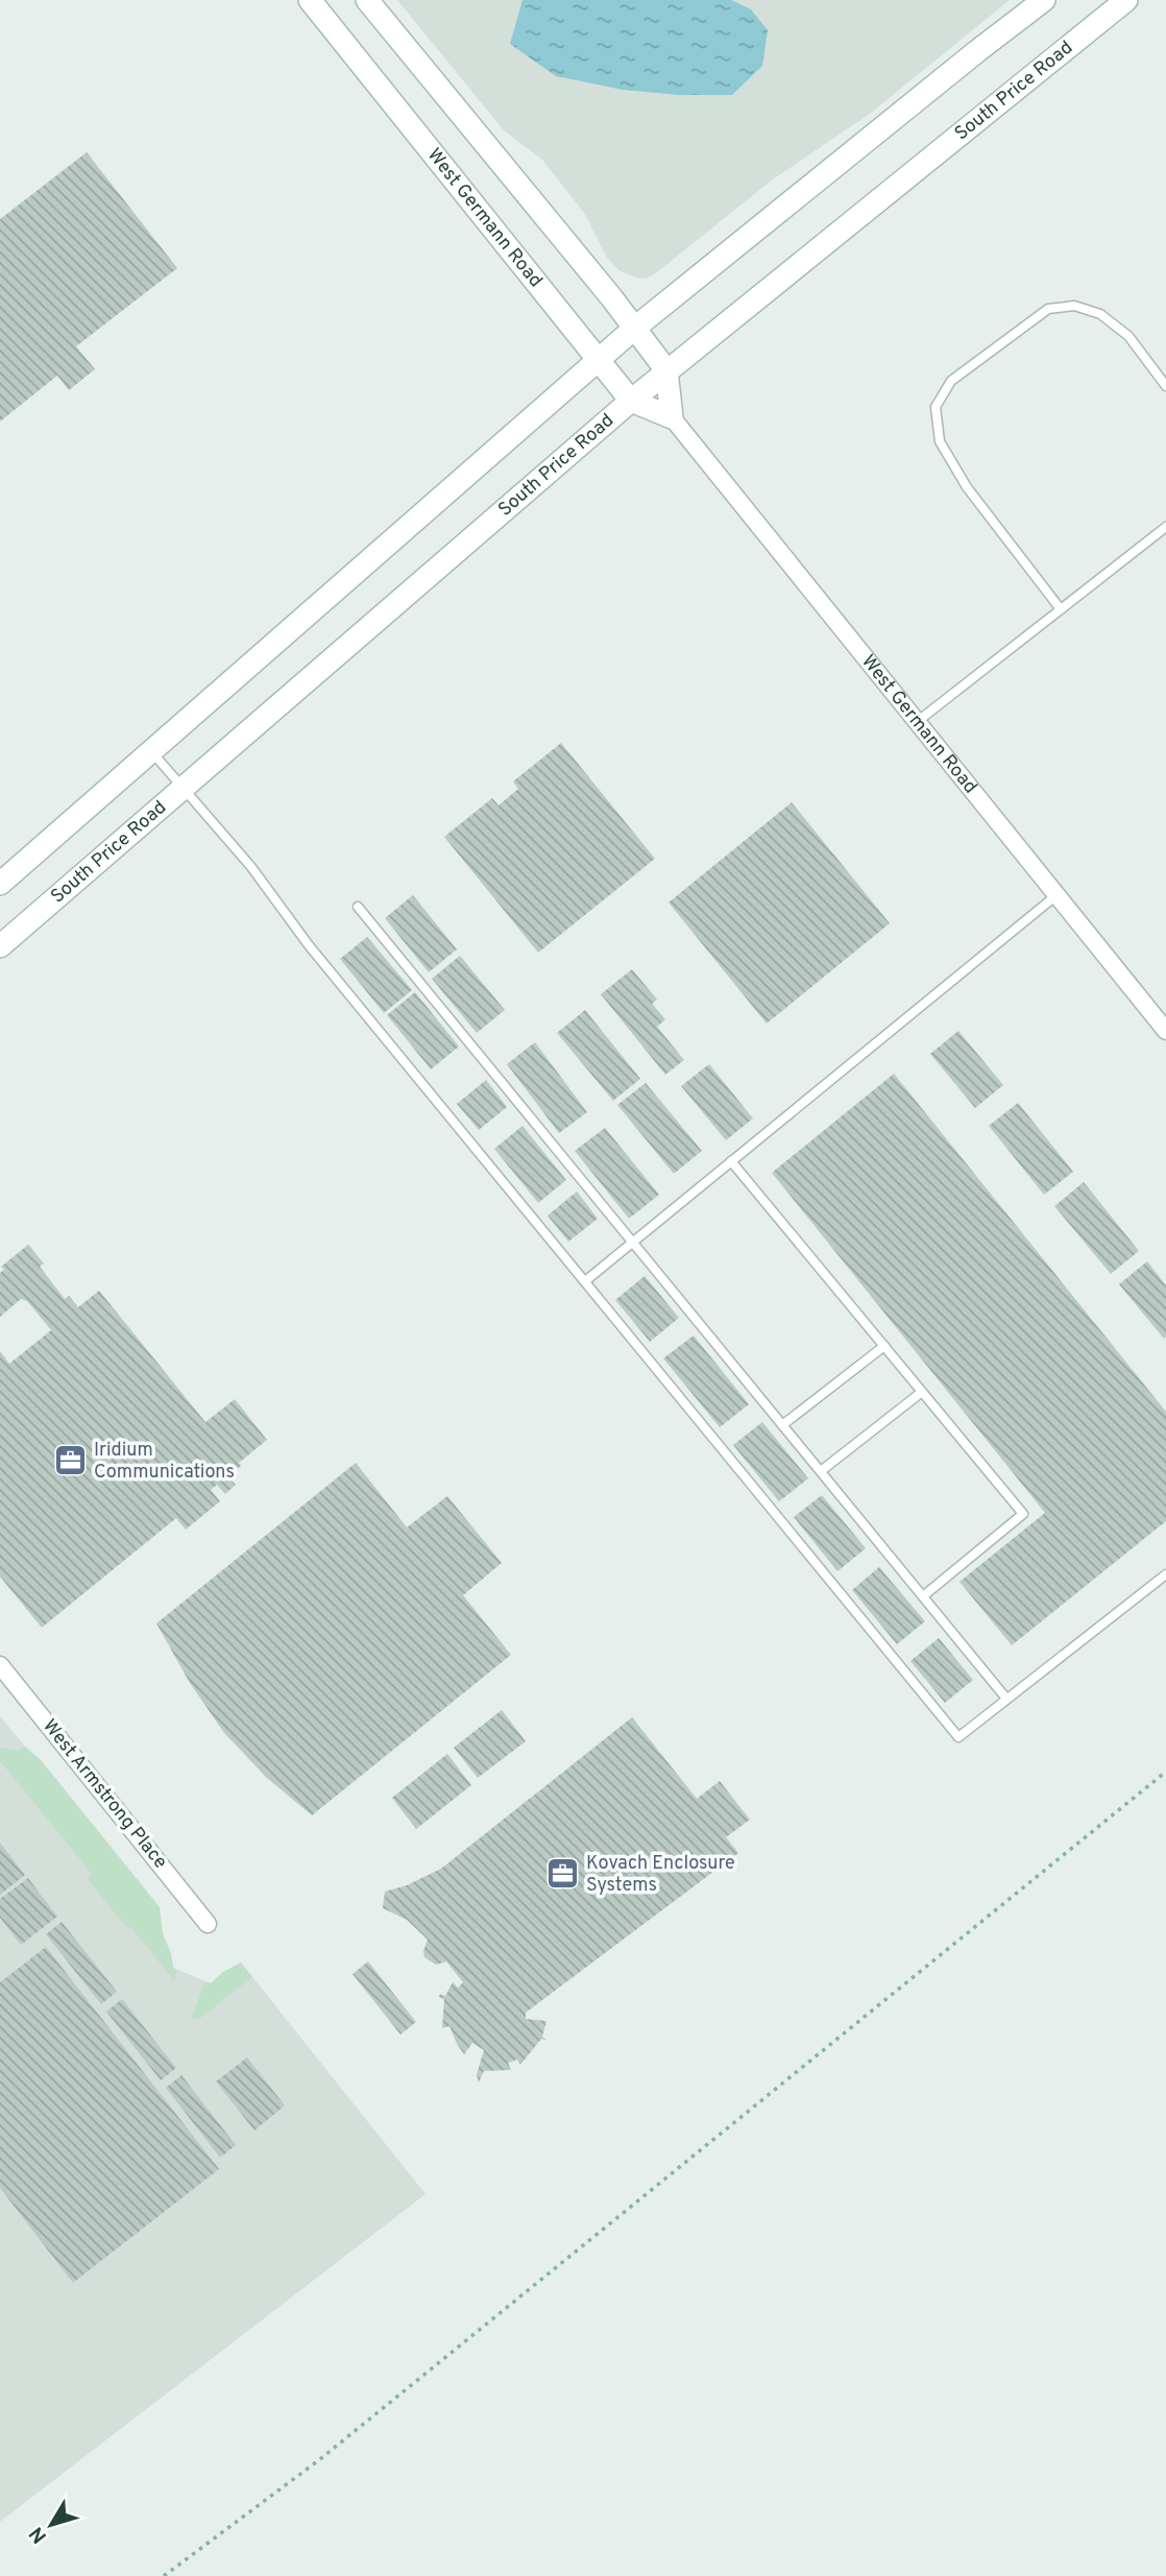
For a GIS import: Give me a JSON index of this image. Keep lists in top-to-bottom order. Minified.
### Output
{"streets":{"main road":["South Price Road","West Germann Road"],"street":["West Armstrong Place"]},"crossings":[["South Price Road","West Germann Road"]],"places":{"office":["Iridium Communications","Kovach Enclosure Systems"]},"north":"bottom left"}
